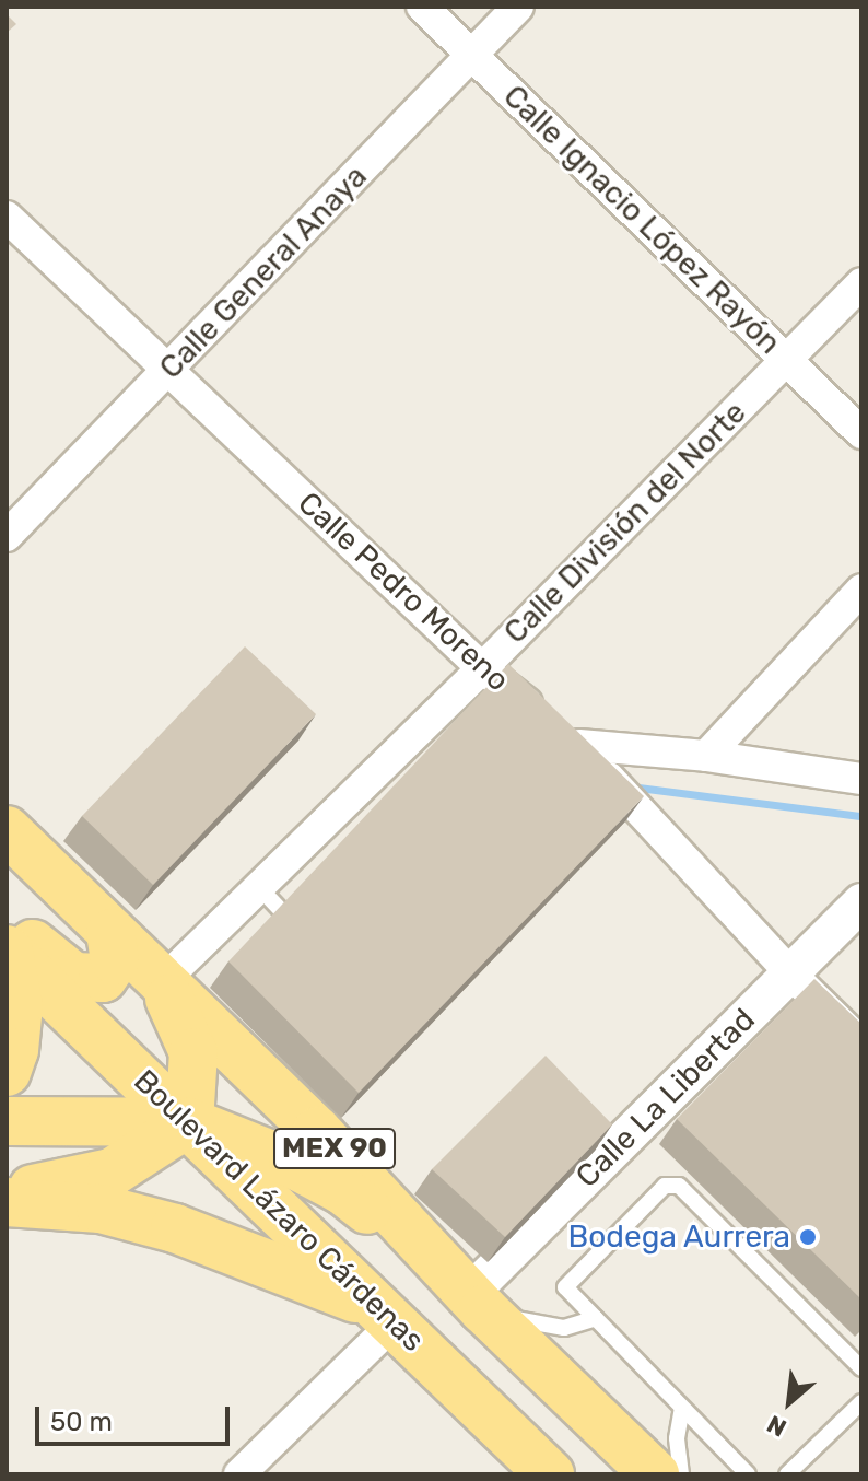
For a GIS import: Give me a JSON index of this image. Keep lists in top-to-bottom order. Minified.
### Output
{"streets":{"main road":["MEX 90","Boulevard Lázaro Cárdenas"],"street":["Calle Ignacio López Rayón","Calle General Anaya","Calle División del Norte","Calle Pedro Moreno","Calle La Libertad"]},"crossings":[["Calle Ignacio López Rayón","Calle General Anaya"],["Calle Ignacio López Rayón","Calle División del Norte"],["Calle General Anaya","Calle Pedro Moreno"],["Calle División del Norte","Calle Pedro Moreno"],["Calle División del Norte","MEX 90"],["Calle Pedro Moreno","Calle La Libertad"],["Calle La Libertad","MEX 90"],["MEX 90","Boulevard Lázaro Cárdenas"]],"places":["Bodega Aurrera"],"scale_bar":"50 m","north":"bottom left"}
